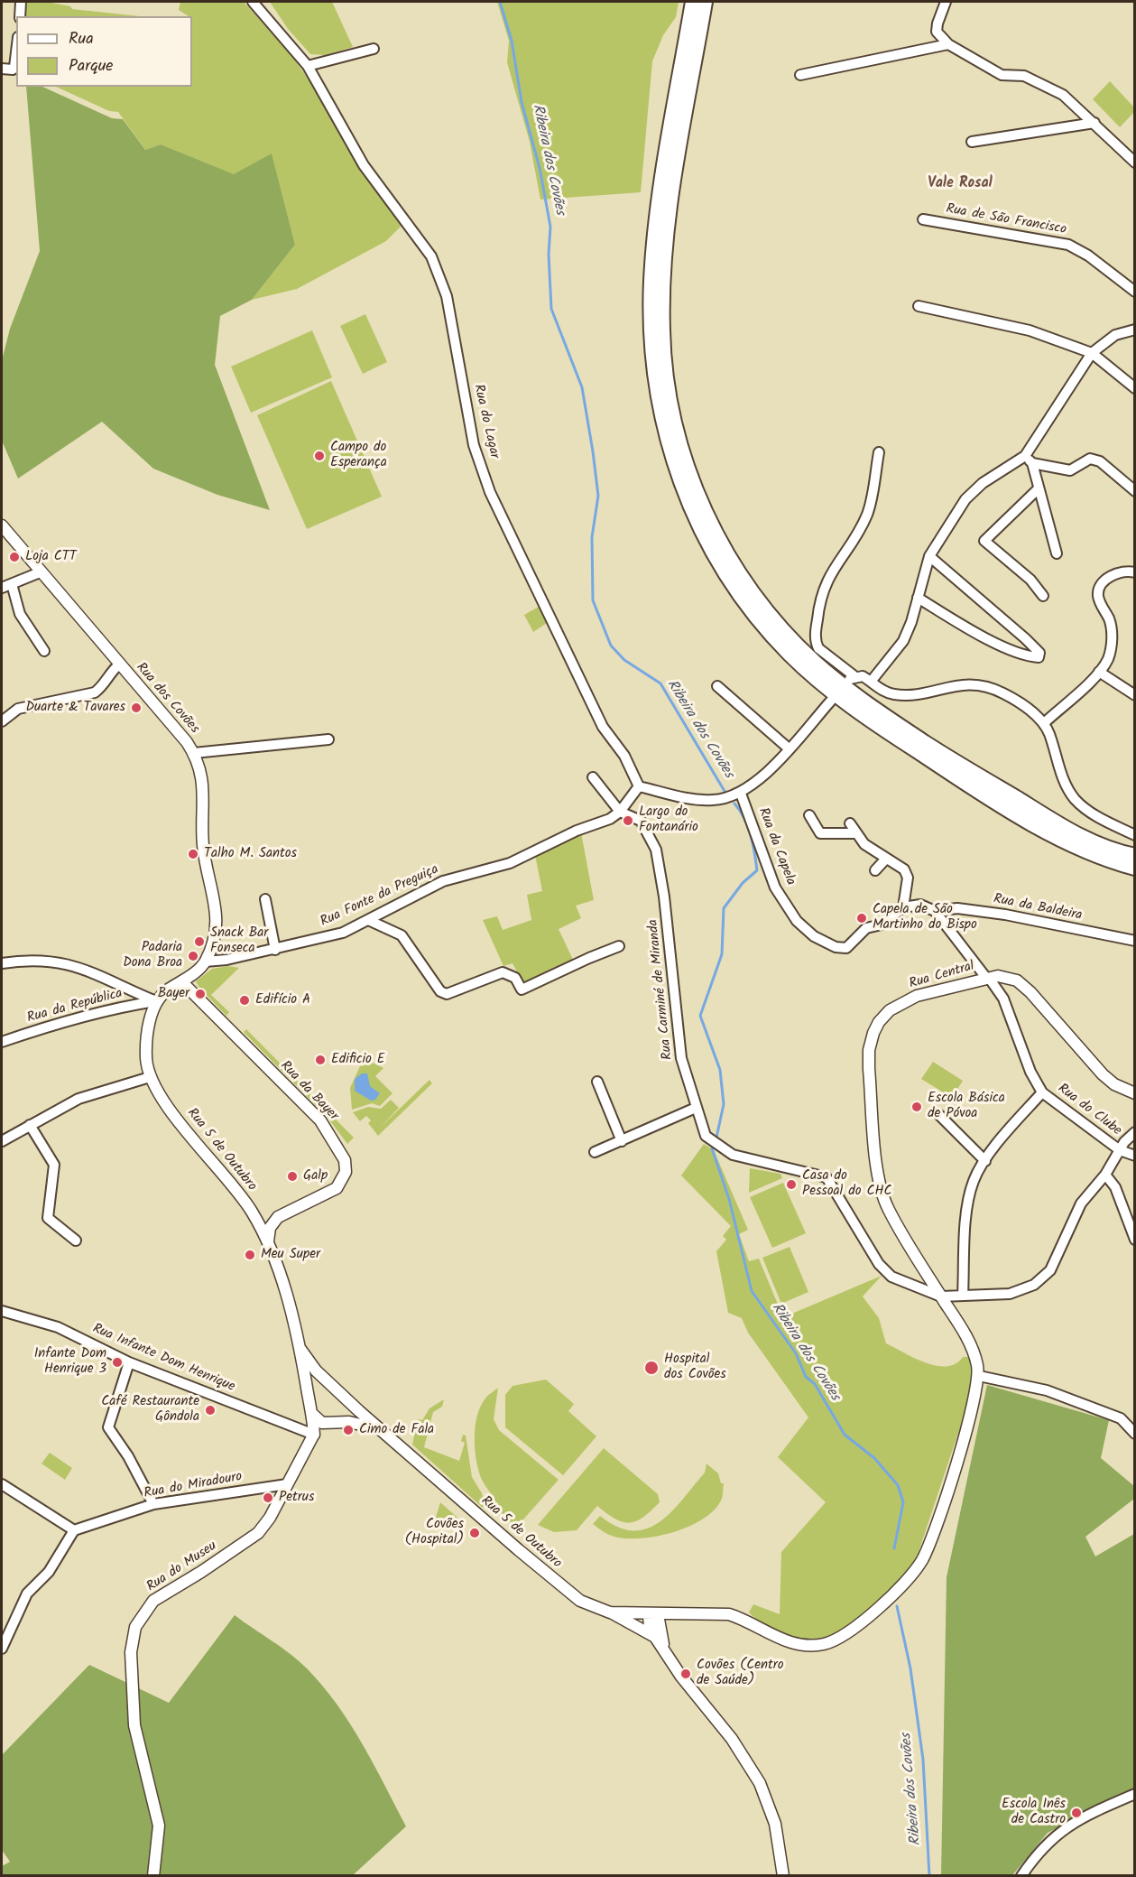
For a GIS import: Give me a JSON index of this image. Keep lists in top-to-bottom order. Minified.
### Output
{"streets":{"street":["Rua de São Francisco","Rua do Lagar","Rua dos Covões","Rua da Capela","Rua Fonte da Preguiça","Rua da Baldeira","Rua Central","Rua Carminé de Miranda","Rua da República","Rua da Bayer","Rua do Clube","Rua 5 de Outubro","Rua Infante Dom Henrique","Rua do Miradouro","Rua do Museu"]},"crossings":[["Rua do Lagar","Rua Fonte da Preguiça"],["Rua dos Covões","Rua Fonte da Preguiça"],["Rua dos Covões","Rua da Bayer"],["Rua Fonte da Preguiça","Rua Carminé de Miranda"],["Rua Central","Rua Carminé de Miranda"],["Rua Central","Rua 5 de Outubro"],["Rua Carminé de Miranda","Rua do Clube"],["Rua da República","Rua 5 de Outubro"],["Rua Infante Dom Henrique","Rua do Museu"],["Rua do Miradouro","Rua do Museu"]],"districts":["Vale Rosal"],"water":["Ribeira dos Covões"],"places":["Campo do Esperança","Loja CTT","Duarte & Tavares","Largo do Fontanário","Talho M. Santos","Capela de São Martinho do Bispo","Snack Bar Fonseca","Padaria Dona Broa","Bayer","Edifício A","Edificio E","Escola Básica de Póvoa","Galp","Casa do Pessoal do CHC","Meu Super","Infante Dom Henrique 3","Hospital dos Covões","Café Restaurante Gôndola","Cimo de Fala","Petrus","Covões (Hospital)","Covões (Centro de Saúde)","Escola Inês de Castro"],"legend":["Rua","Parque"]}
